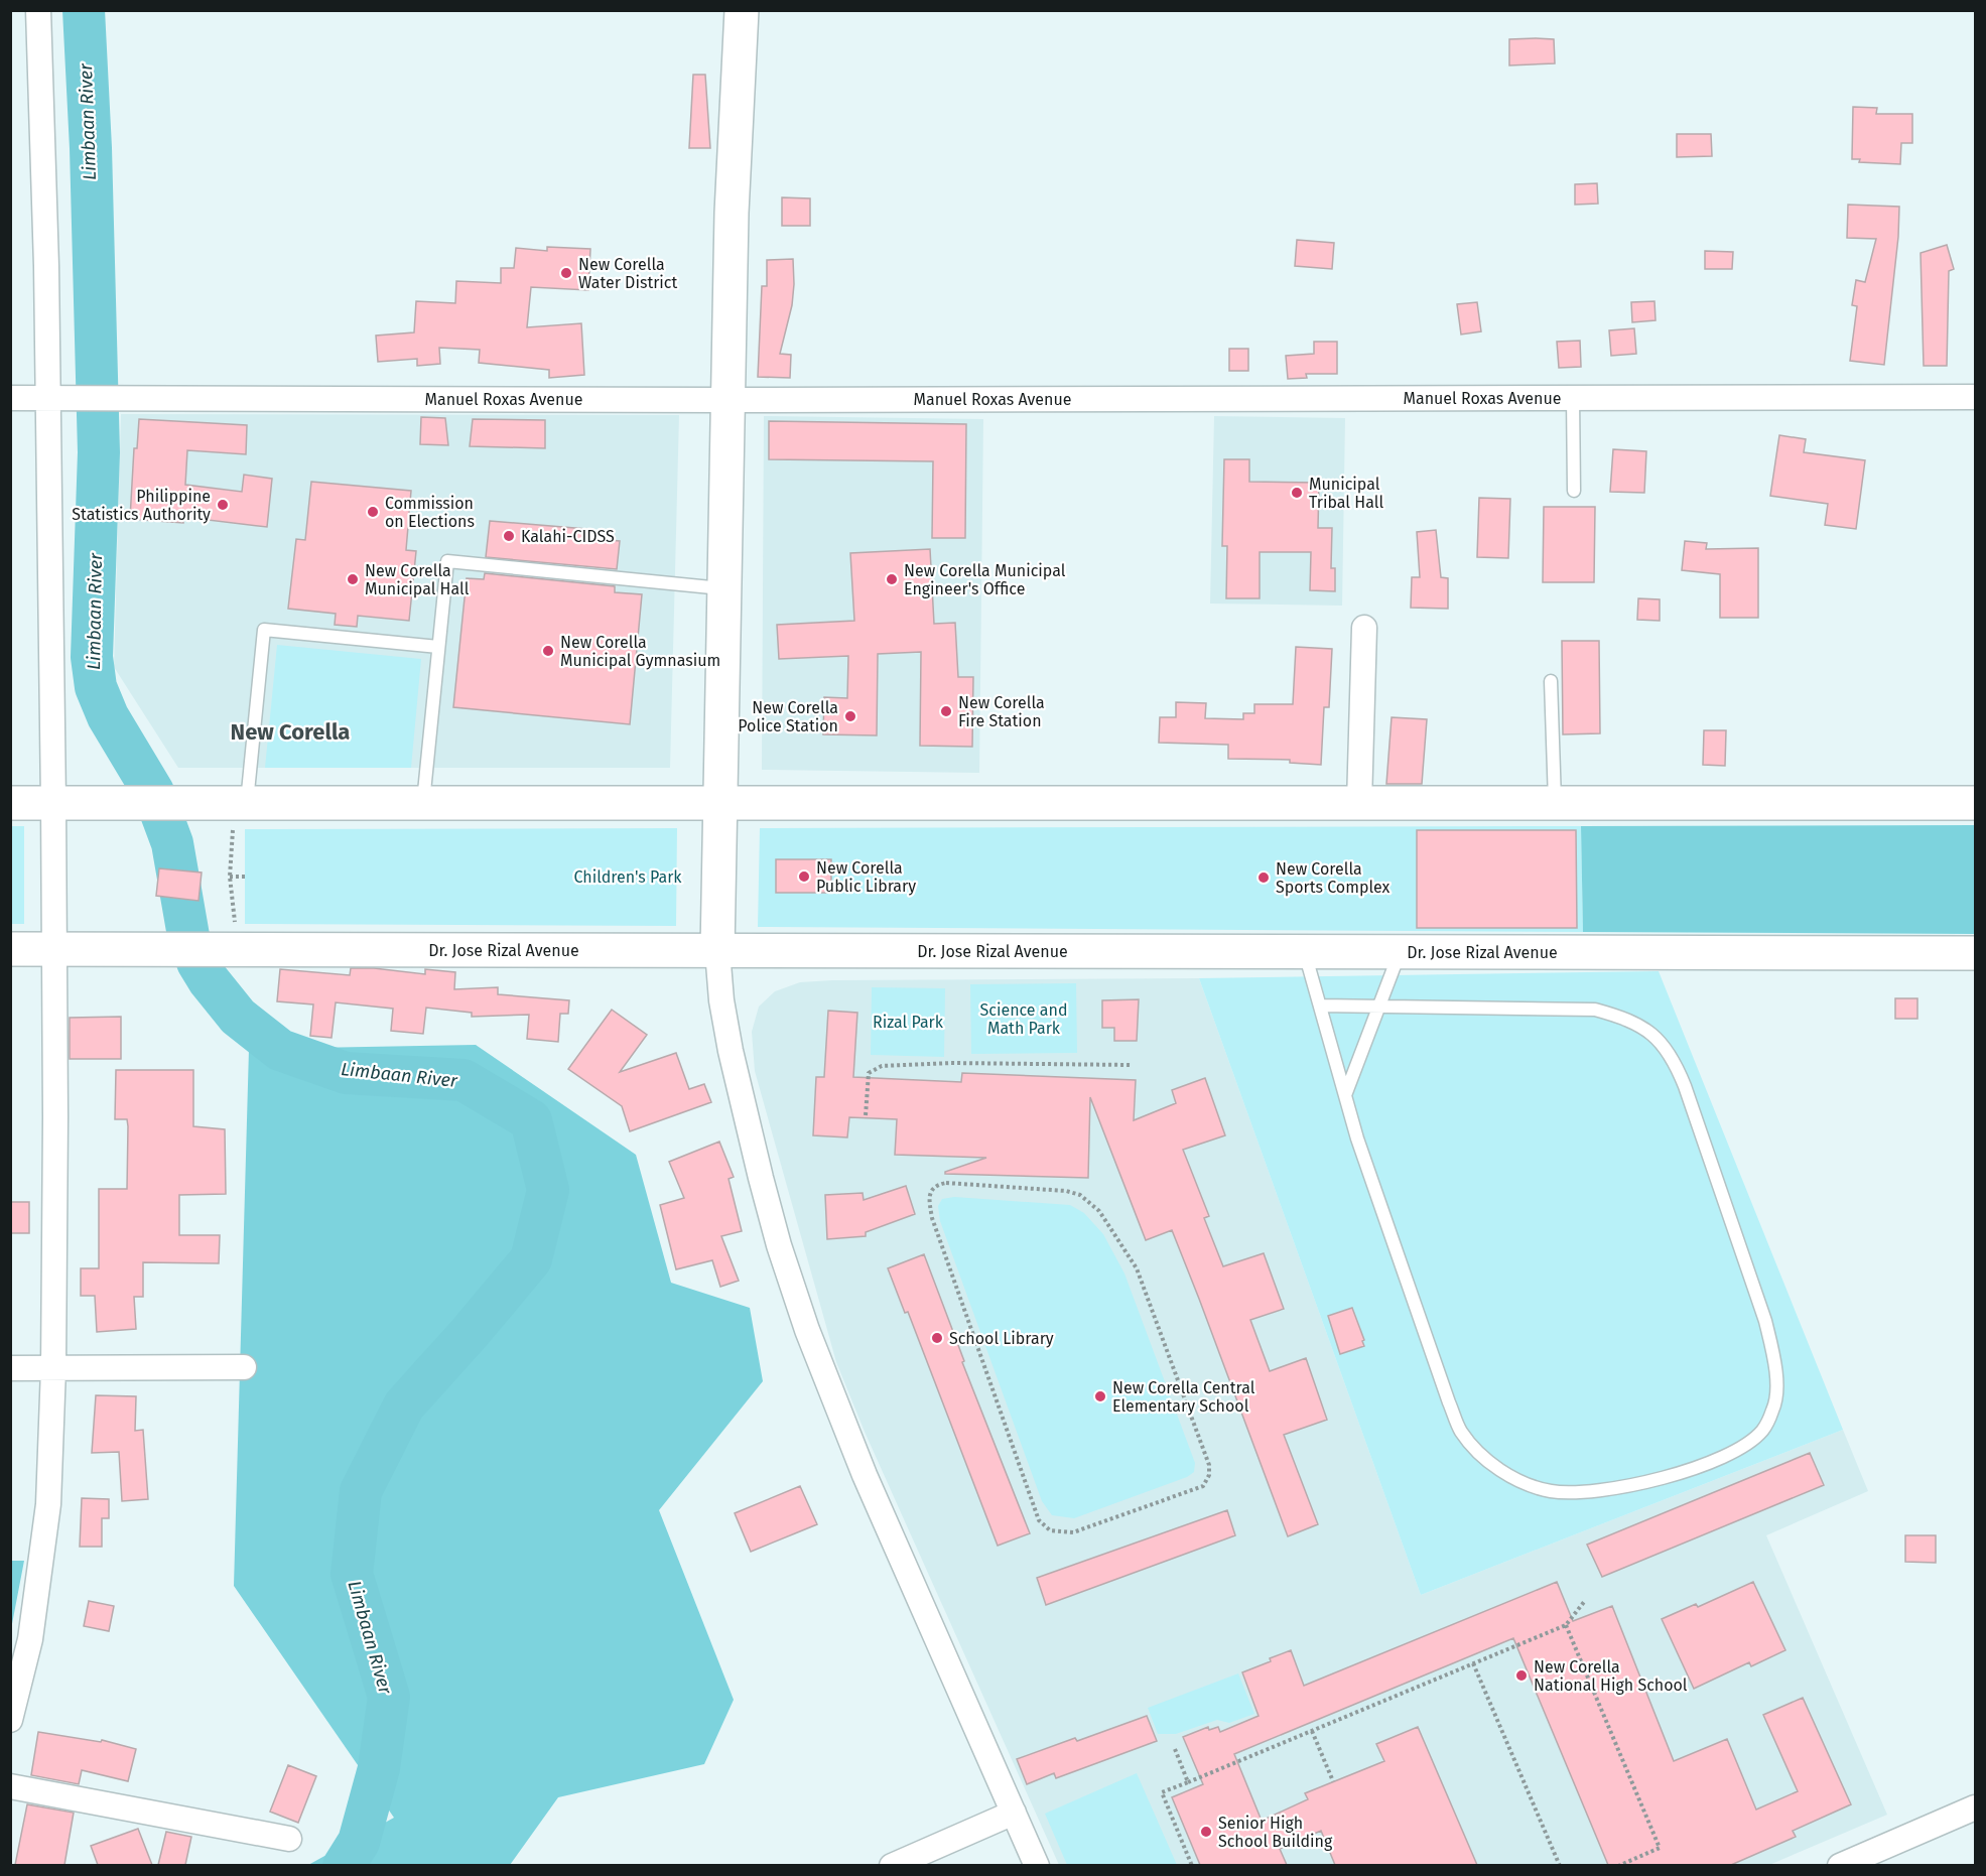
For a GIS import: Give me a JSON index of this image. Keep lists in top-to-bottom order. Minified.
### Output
{"streets":{"main road":["Dr. Jose Rizal Avenue"],"street":["Manuel Roxas Avenue"]},"districts":["New Corella"],"water":["Limbaan River"],"parks":["Children's Park","Science and Math Park","Rizal Park"],"places":["New Corella Water District","Municipal Tribal Hall","Philippine Statistics Authority","Commission on Elections","Kalahi-CIDSS","New Corella Municipal Hall","New Corella Municipal Engineer's Office","New Corella Municipal Gymnasium","New Corella Fire Station","New Corella Police Station","New Corella Public Library","New Corella Sports Complex","School Library","New Corella Central Elementary School","New Corella National High School","Senior High School Building"]}
